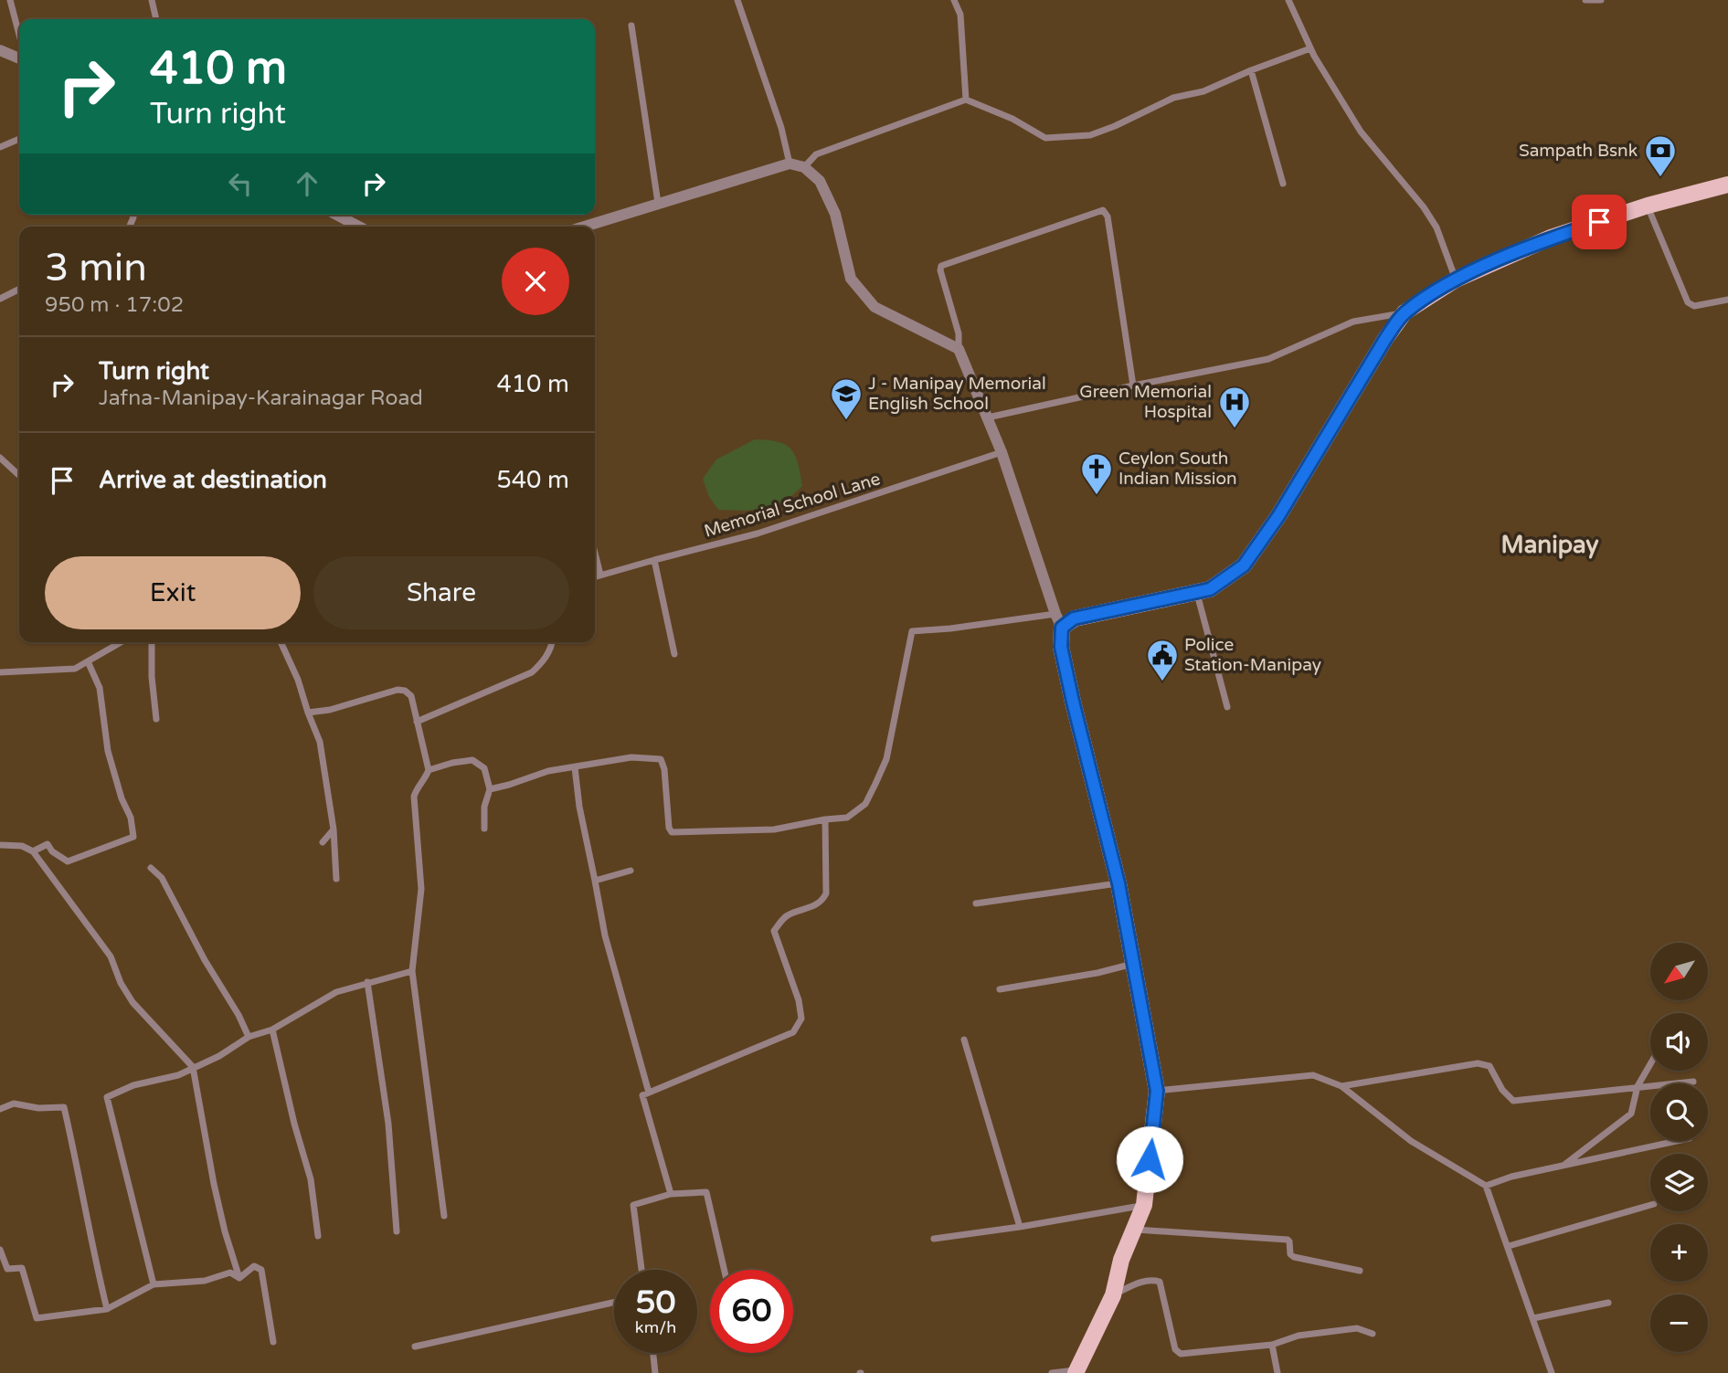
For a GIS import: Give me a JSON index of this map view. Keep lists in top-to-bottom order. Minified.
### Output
{"streets":{"street":["Memorial School Lane"]},"districts":["Manipay"],"places":{"bank":["Sampath Bsnk"],"school or university":["J - Manipay Memorial English School"],"hospital":["Green Memorial Hospital"],"church":["Ceylon South Indian Mission"],"public building":["Police Station-Manipay"]},"north":"bottom left","page":{"turn":["410 m","Turn right"],"heading":["3 min","950 m · 17:02"],"list":[{"name":"Turn right","note":"Jafna-Manipay-Karainagar Road","value":"410 m"},{"name":"Arrive at destination","value":"540 m"}],"buttons":["Exit","Share"],"map_buttons":["+","−"],"speed":"50 km/h","limit":"60"}}
